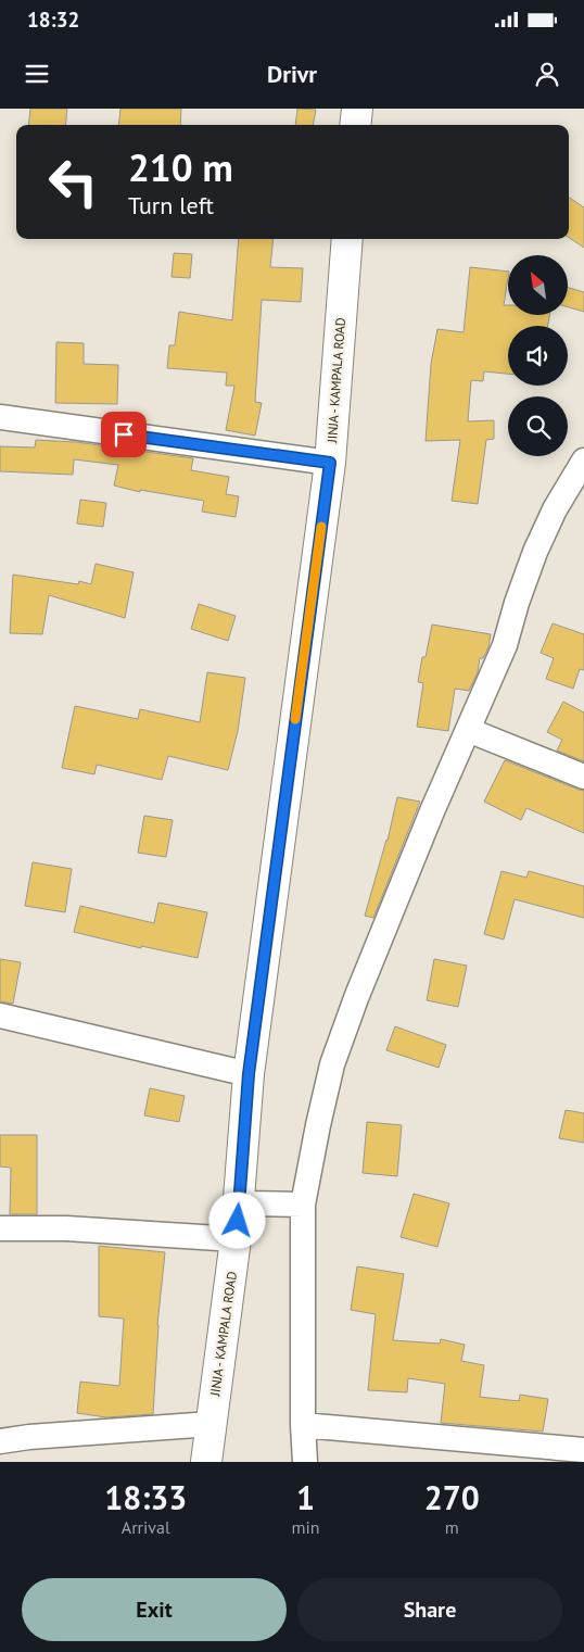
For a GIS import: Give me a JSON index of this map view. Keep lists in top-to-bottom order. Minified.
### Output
{"streets":{"highway":["JINJA - KAMPALA ROAD"]},"north":"top left","page":{"status":"18:32","header":"Drivr","turn":["210 m","Turn left"],"eta":["18:33","Arrival","1","min","270","m"],"buttons":["Exit","Share"]}}
